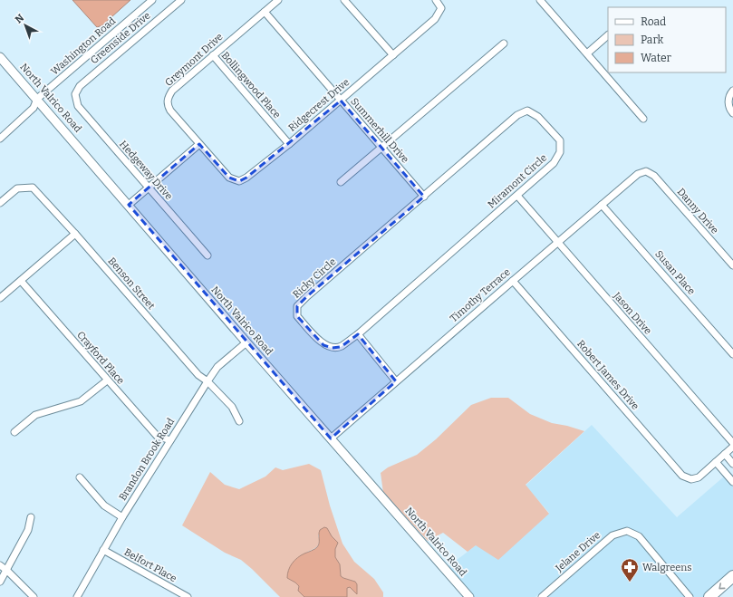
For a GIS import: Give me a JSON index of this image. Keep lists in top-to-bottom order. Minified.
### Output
{"streets":{"street":["Greenside Drive","Washington Road","Greymont Drive","Bollingwood Place","North Valrico Road","Ridgecrest Drive","Summerhill Drive","Hedgeway Drive","Miramont Circle","Danny Drive","Susan Place","Ricky Circle","Benson Street","Timothy Terrace","Jason Drive","Crayford Place","Robert James Drive","Brandon Brook Road","Jelane Drive","Belfort Place"]},"crossings":[["Greenside Drive","Hedgeway Drive"],["Washington Road","North Valrico Road"],["Greymont Drive","Bollingwood Place"],["Greymont Drive","Ridgecrest Drive"],["Greymont Drive","Summerhill Drive"],["Bollingwood Place","Ridgecrest Drive"],["North Valrico Road","Timothy Terrace"],["North Valrico Road","Brandon Brook Road"],["Ridgecrest Drive","Summerhill Drive"],["Summerhill Drive","Miramont Circle"],["Summerhill Drive","Ricky Circle"],["Miramont Circle","Ricky Circle"],["Miramont Circle","Jason Drive"],["Danny Drive","Timothy Terrace"],["Susan Place","Timothy Terrace"],["Benson Street","Brandon Brook Road"],["Timothy Terrace","Jason Drive"],["Timothy Terrace","Robert James Drive"],["Crayford Place","Brandon Brook Road"],["Brandon Brook Road","Belfort Place"]],"places":{"pharmacy":["Walgreens"]},"legend":["Road","Park","Water"],"north":"top left"}
